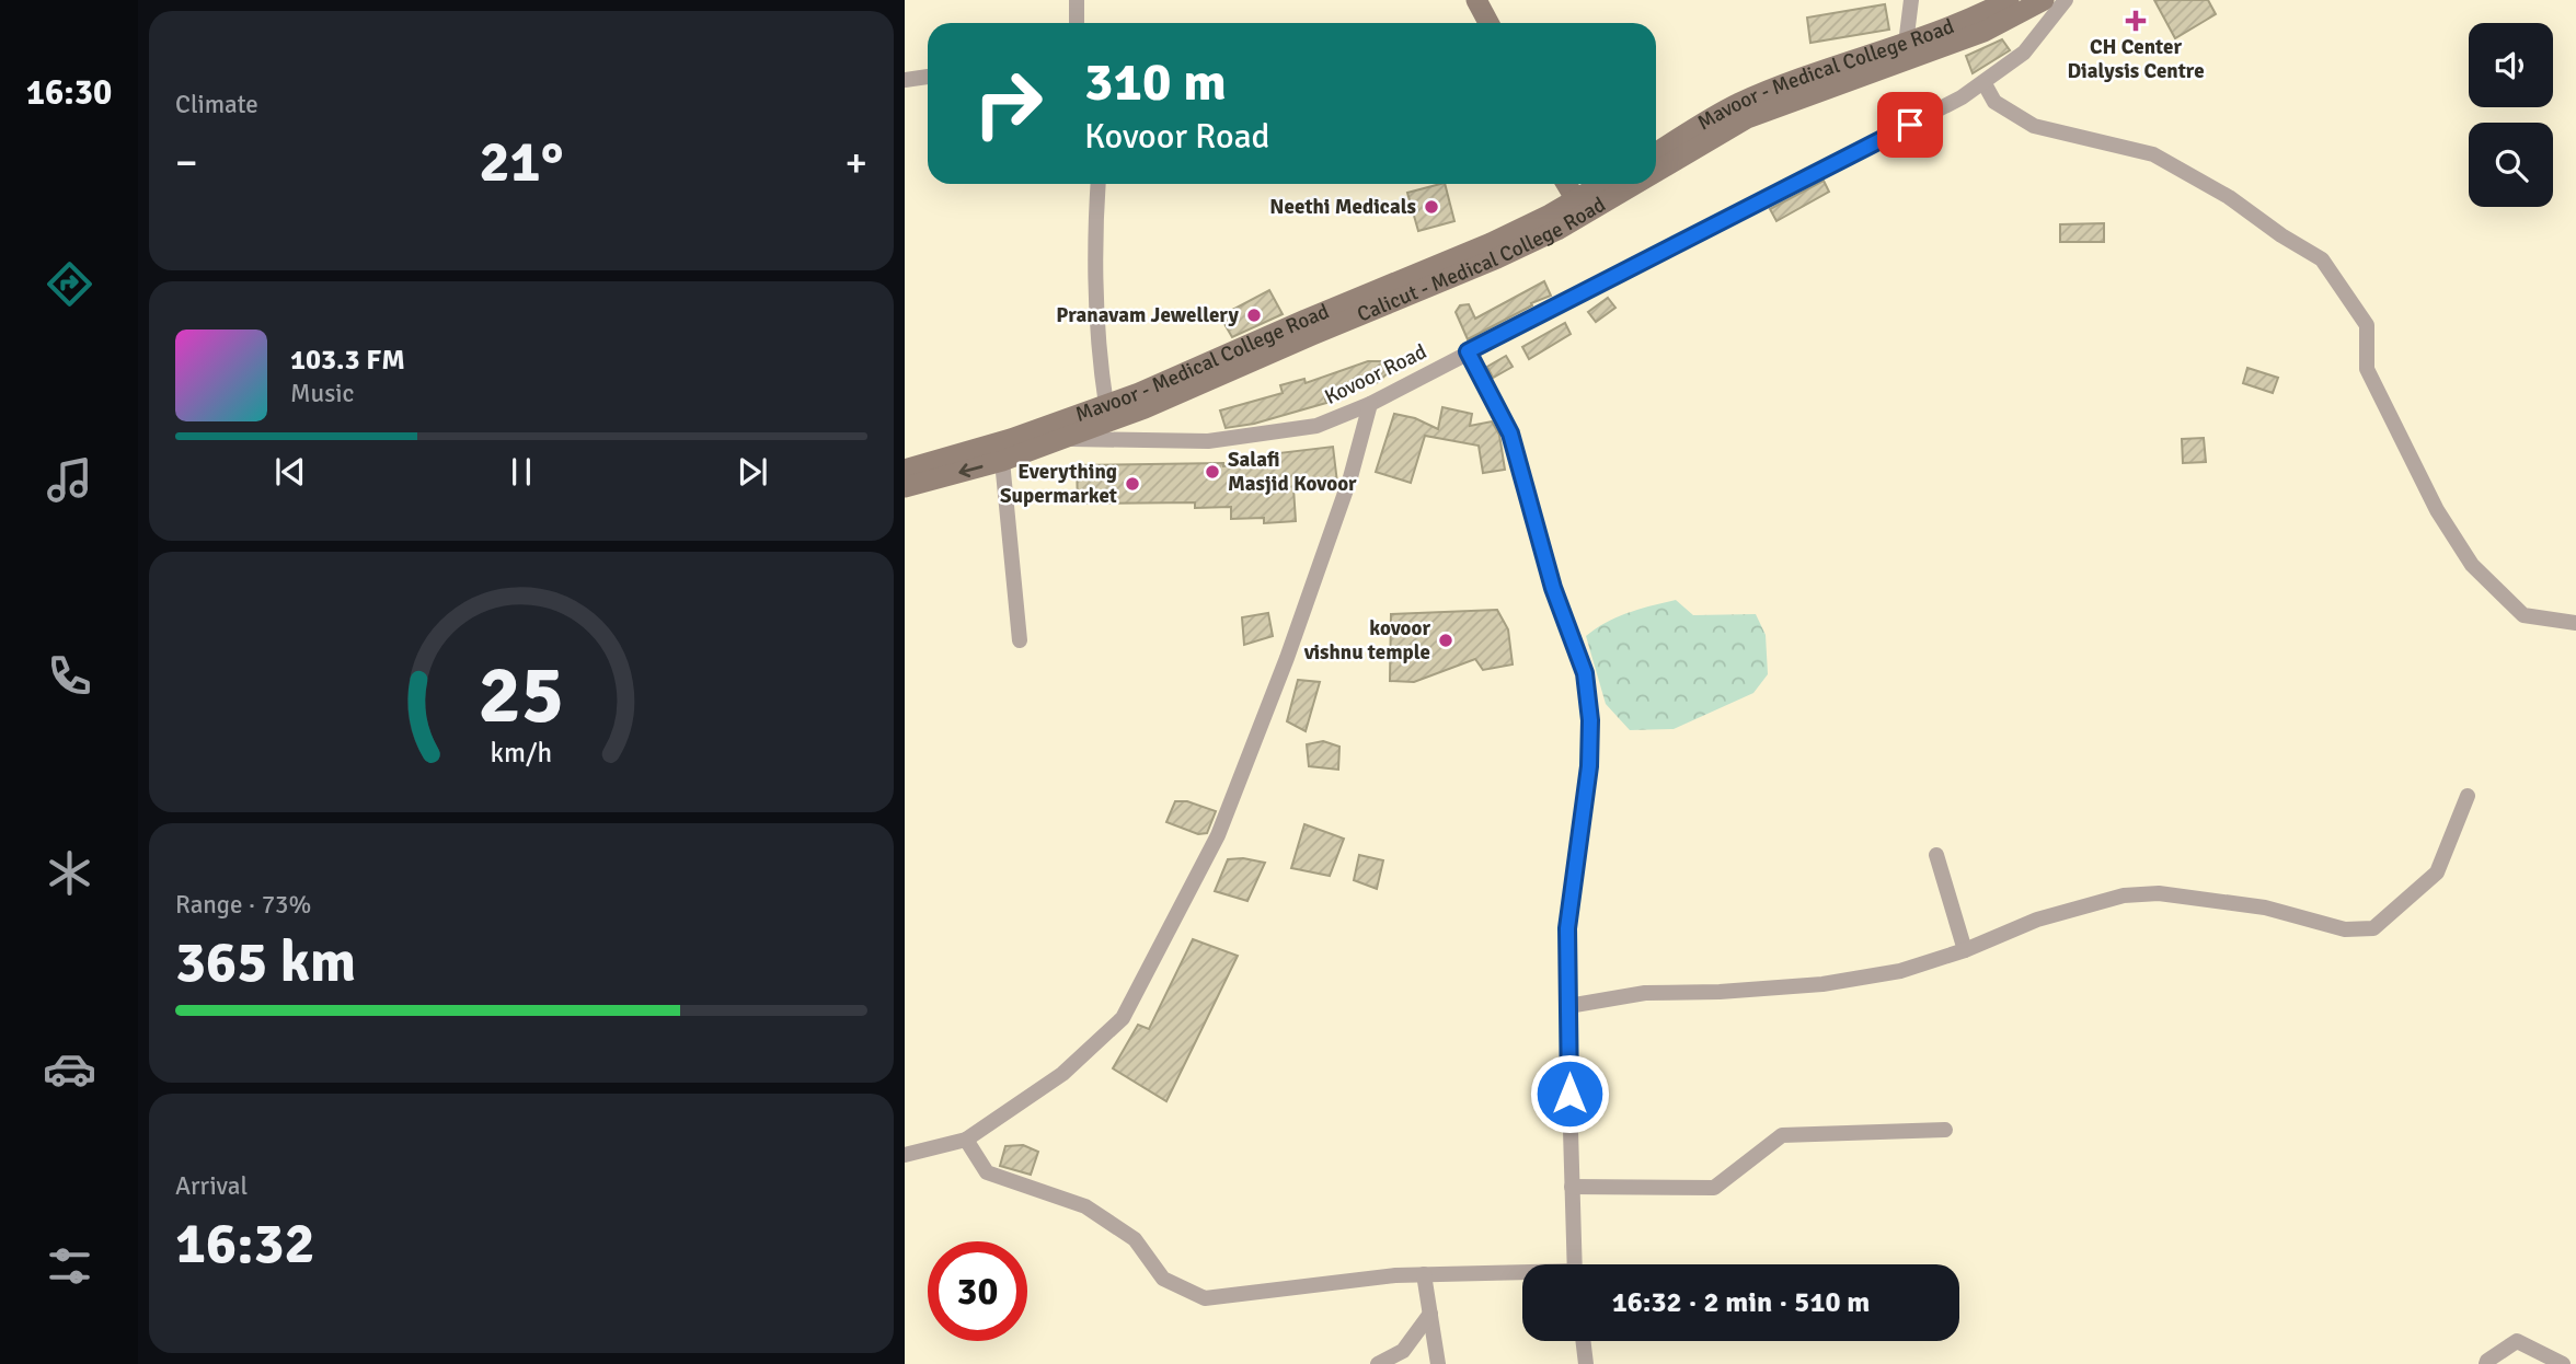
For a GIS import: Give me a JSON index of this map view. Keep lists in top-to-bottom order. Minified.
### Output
{"streets":{"main road":["Mavoor - Medical College Road","Calicut - Medical College Road"],"street":["Kovoor Road"]},"crossings":[["Mavoor - Medical College Road","Calicut - Medical College Road"],["Calicut - Medical College Road","Kovoor Road"]],"places":{"health":["CH Center Dialysis Centre"],"other":["Neethi Medicals","Pranavam Jewellery","Salafi Masjid Kovoor","Everything Supermarket","kovoor vishnu temple"]},"page":{"tabs":"16:30","tile":["Climate",["Range · 73%","365 km"],["Arrival","16:32"]],"turn":["310 m","Kovoor Road"],"heat":["−","21°","+"],"song":["103.3 FM","Music"],"limit":"30","trip":"16:32 · 2 min · 510 m","gauge":["25","km/h"]}}
